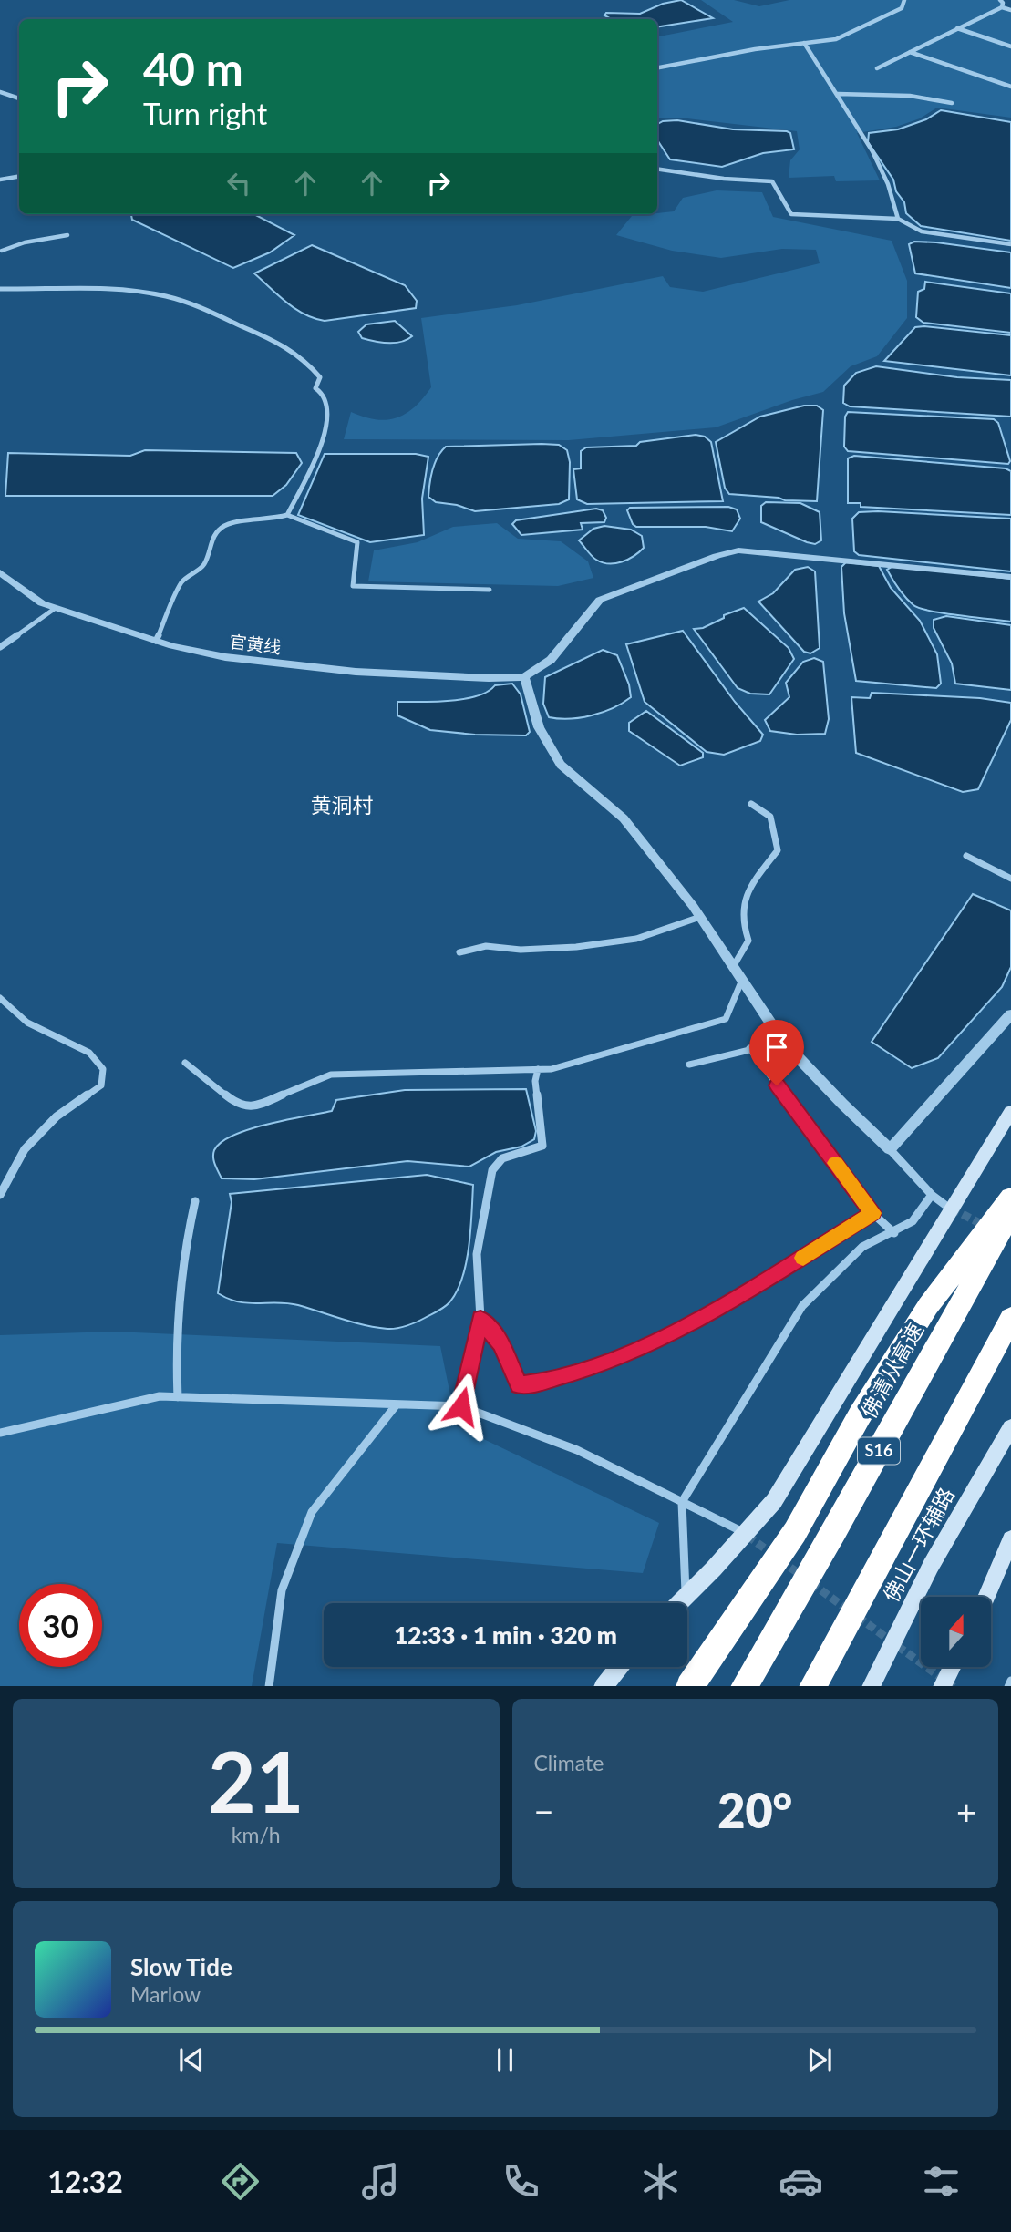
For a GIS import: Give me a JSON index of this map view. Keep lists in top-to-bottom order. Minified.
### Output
{"streets":{"highway":["佛清从高速","S16"],"main road":["佛山一环辅路"],"street":["官黄线"]},"districts":["黄洞村"],"north":"top","page":{"turn":["40 m","Turn right"],"limit":"30","trip":"12:33 · 1 min · 320 m","tile":[["21","km/h"],"Climate"],"heat":["−","20°","+"],"song":["Slow Tide","Marlow"],"tabs":"12:32"}}
